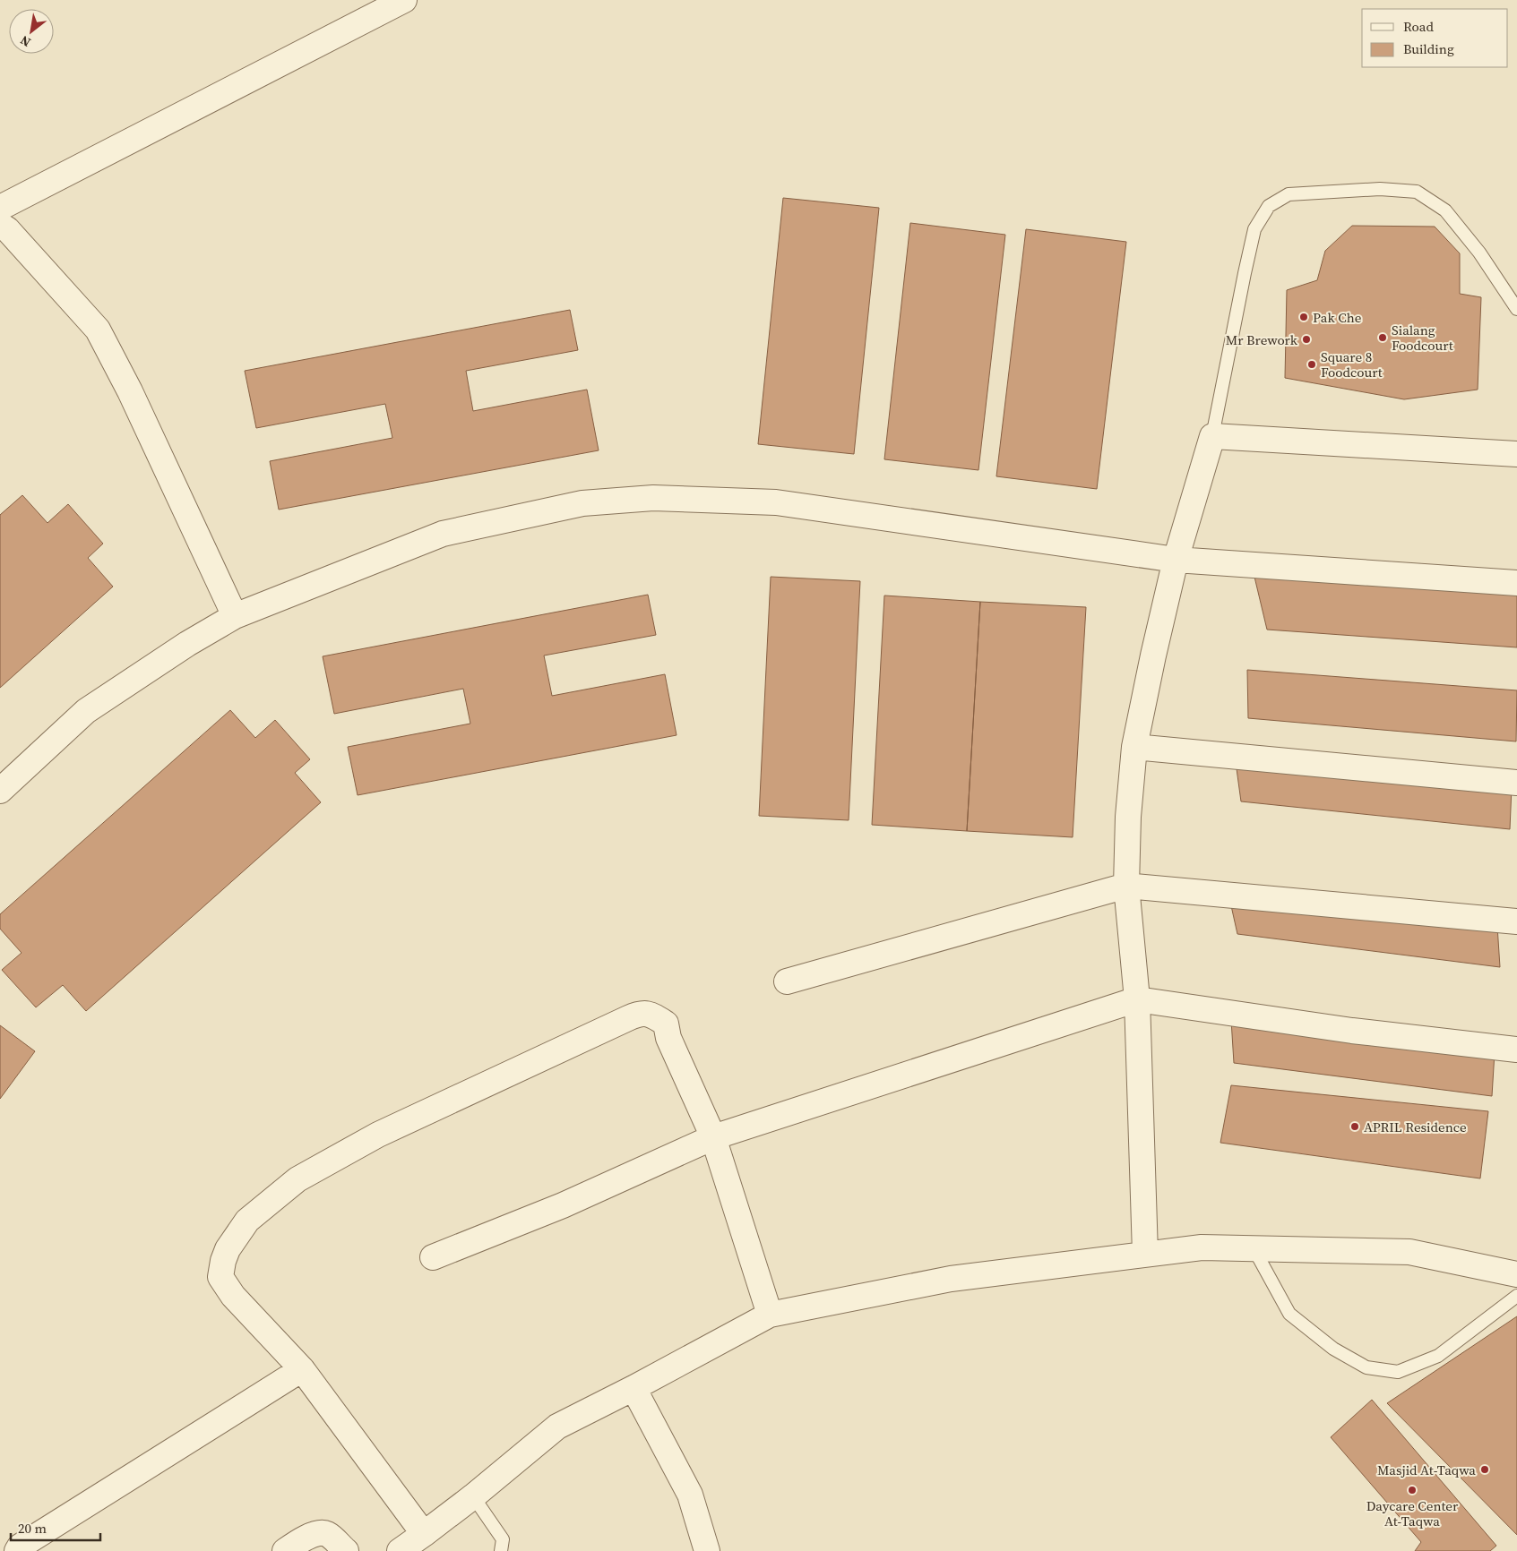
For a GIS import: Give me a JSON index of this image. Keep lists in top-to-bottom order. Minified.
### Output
{"places":["Pak Che","Sialang Foodcourt","Mr Brework","Square 8 Foodcourt","APRIL Residence","Masjid At-Taqwa","Daycare Center At-Taqwa"],"legend":["Road","Building"],"scale_bar":"20 m","north":"bottom left"}
